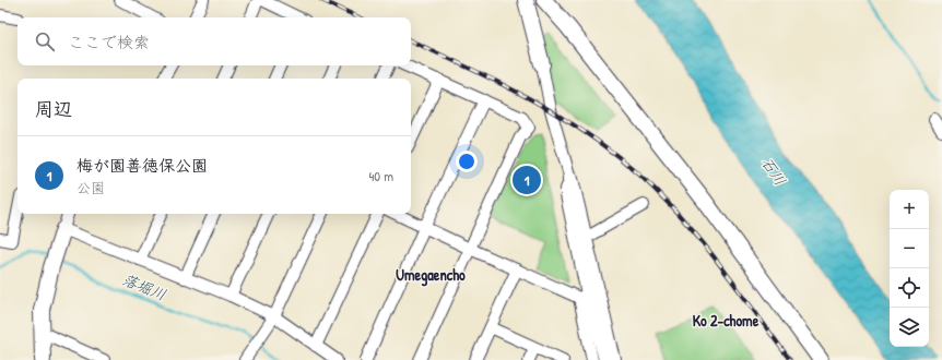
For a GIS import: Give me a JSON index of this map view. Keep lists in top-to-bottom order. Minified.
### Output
{"districts":["Umegaencho","Ko 2-chome"],"water":["石川","落堀川"],"page":{"search":"ここで検索","heading":"周辺","list":[{"mark":"1","name":"梅が園善徳保公園","note":"公園","value":"40 m"}],"pins":"1","map_buttons":["+","−"]}}
